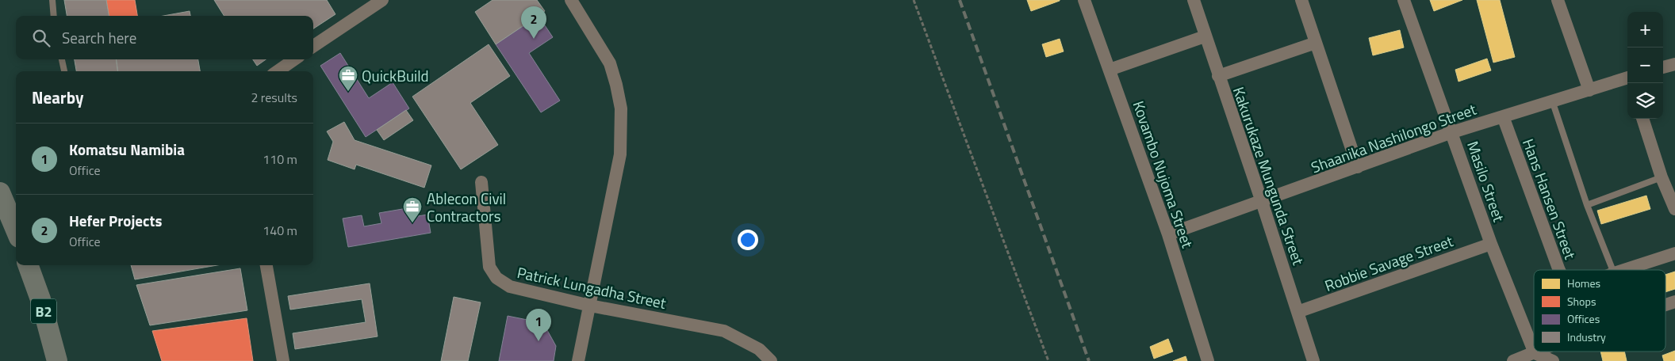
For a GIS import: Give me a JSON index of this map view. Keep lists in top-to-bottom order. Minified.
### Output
{"streets":{"highway":["B2"],"street":["Shaanika Nashilongo Street","Kovambo Nujoma Street","Kakurukaze Mungunda Street","Masilo Street","Hans Hansen Street","Robbie Savage Street","Patrick Lungadha Street"]},"crossings":[["Shaanika Nashilongo Street","Kovambo Nujoma Street"],["Shaanika Nashilongo Street","Kakurukaze Mungunda Street"],["Shaanika Nashilongo Street","Masilo Street"],["Shaanika Nashilongo Street","Hans Hansen Street"],["Kakurukaze Mungunda Street","Robbie Savage Street"],["Masilo Street","Robbie Savage Street"]],"places":{"office":["QuickBuild","Ablecon Civil Contractors"]},"legend":["Homes","Shops","Offices","Industry"],"page":{"pins":["2","1"],"map_buttons":["+","−"],"search":"Search here","heading":["Nearby","2 results"],"list":[{"mark":"1","name":"Komatsu Namibia","note":"Office","value":"110 m"},{"mark":"2","name":"Hefer Projects","note":"Office","value":"140 m"}]}}
